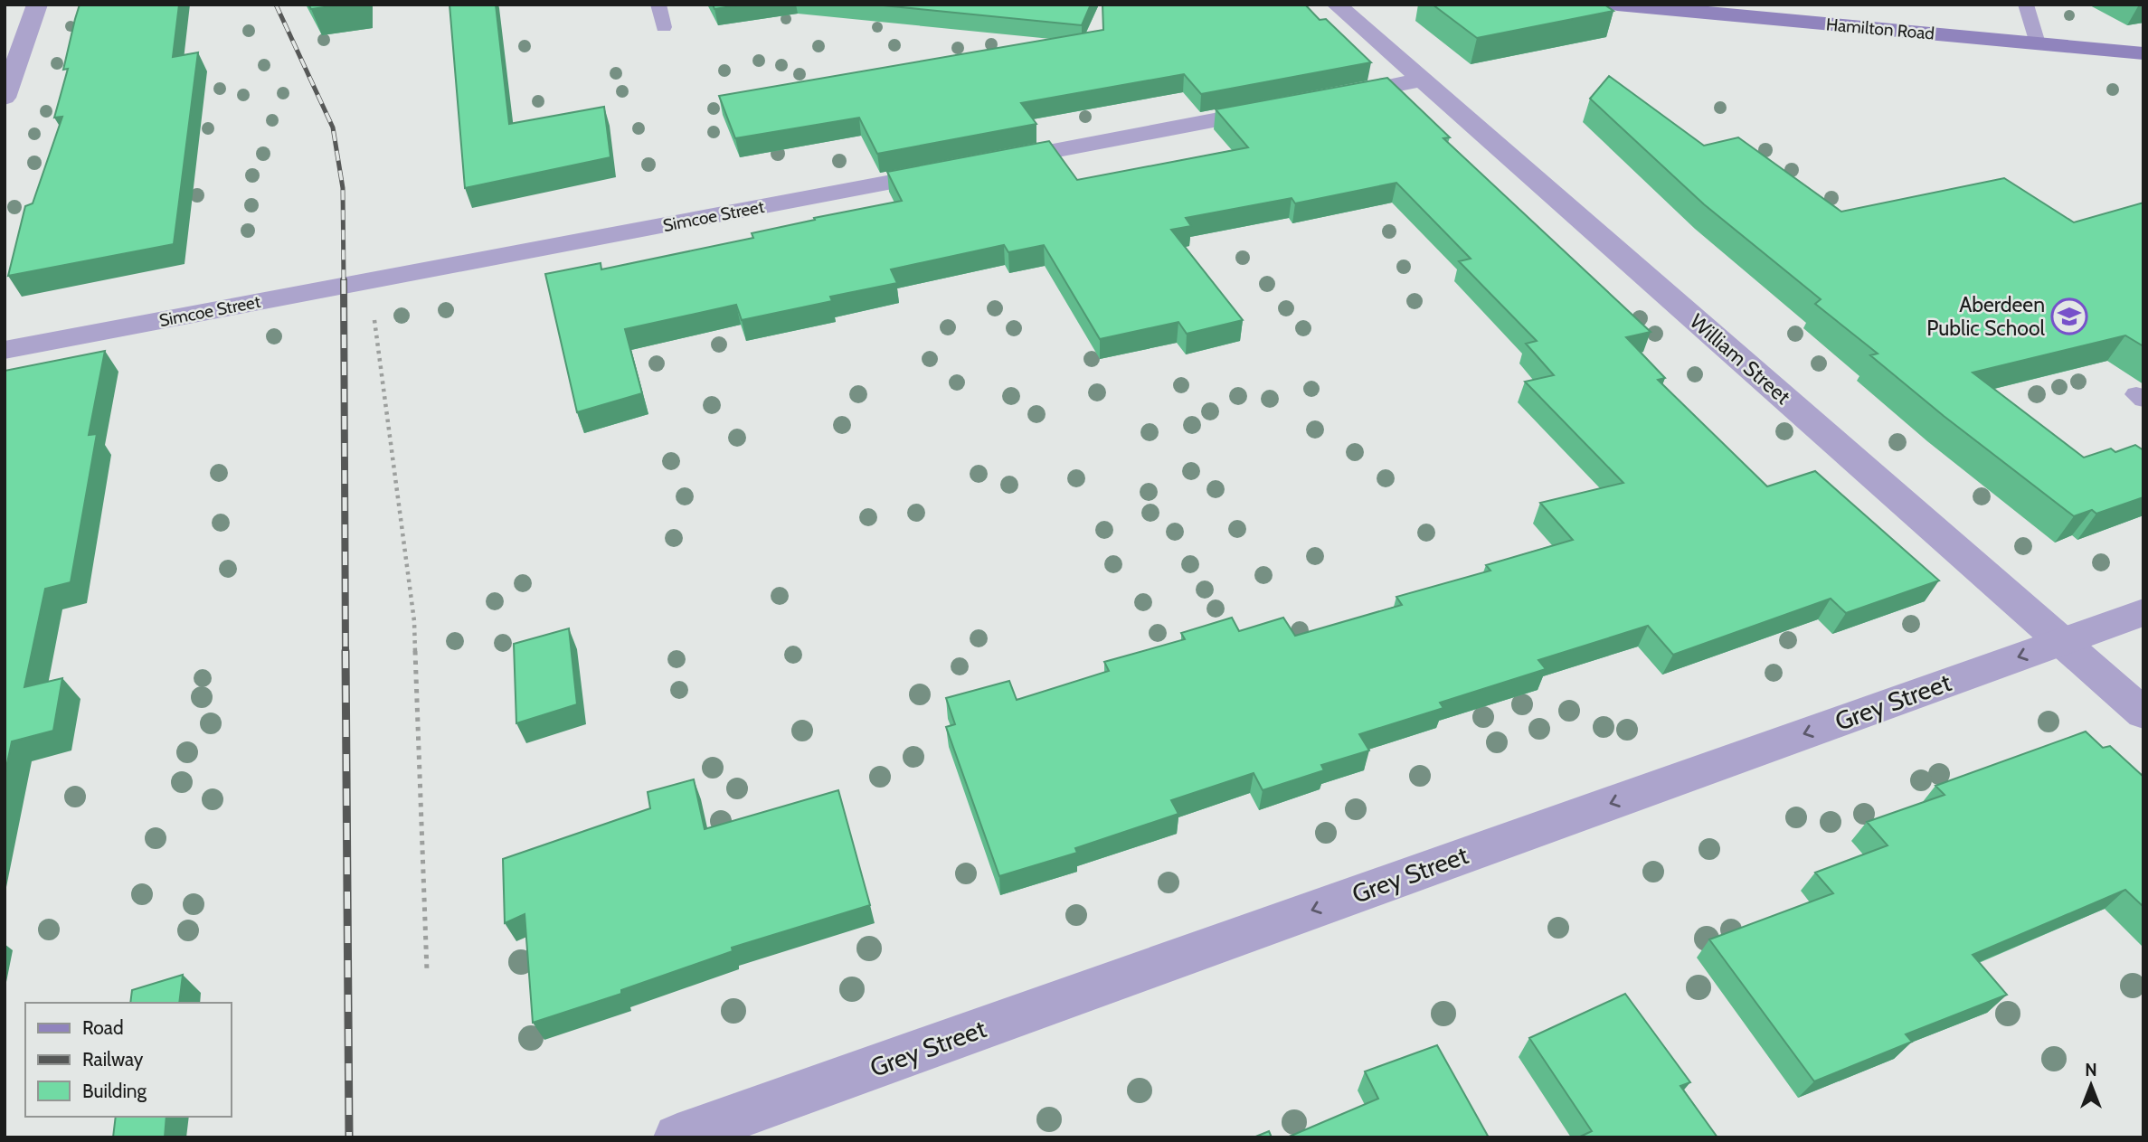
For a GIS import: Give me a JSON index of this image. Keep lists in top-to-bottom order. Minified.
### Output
{"streets":{"main road":["Hamilton Road"],"street":["Simcoe Street","William Street","Grey Street"]},"crossings":[["William Street","Grey Street"]],"one_way":["Grey Street"],"places":{"school or university":["Aberdeen Public School"]},"legend":["Road","Railway","Building"],"north":"top"}
